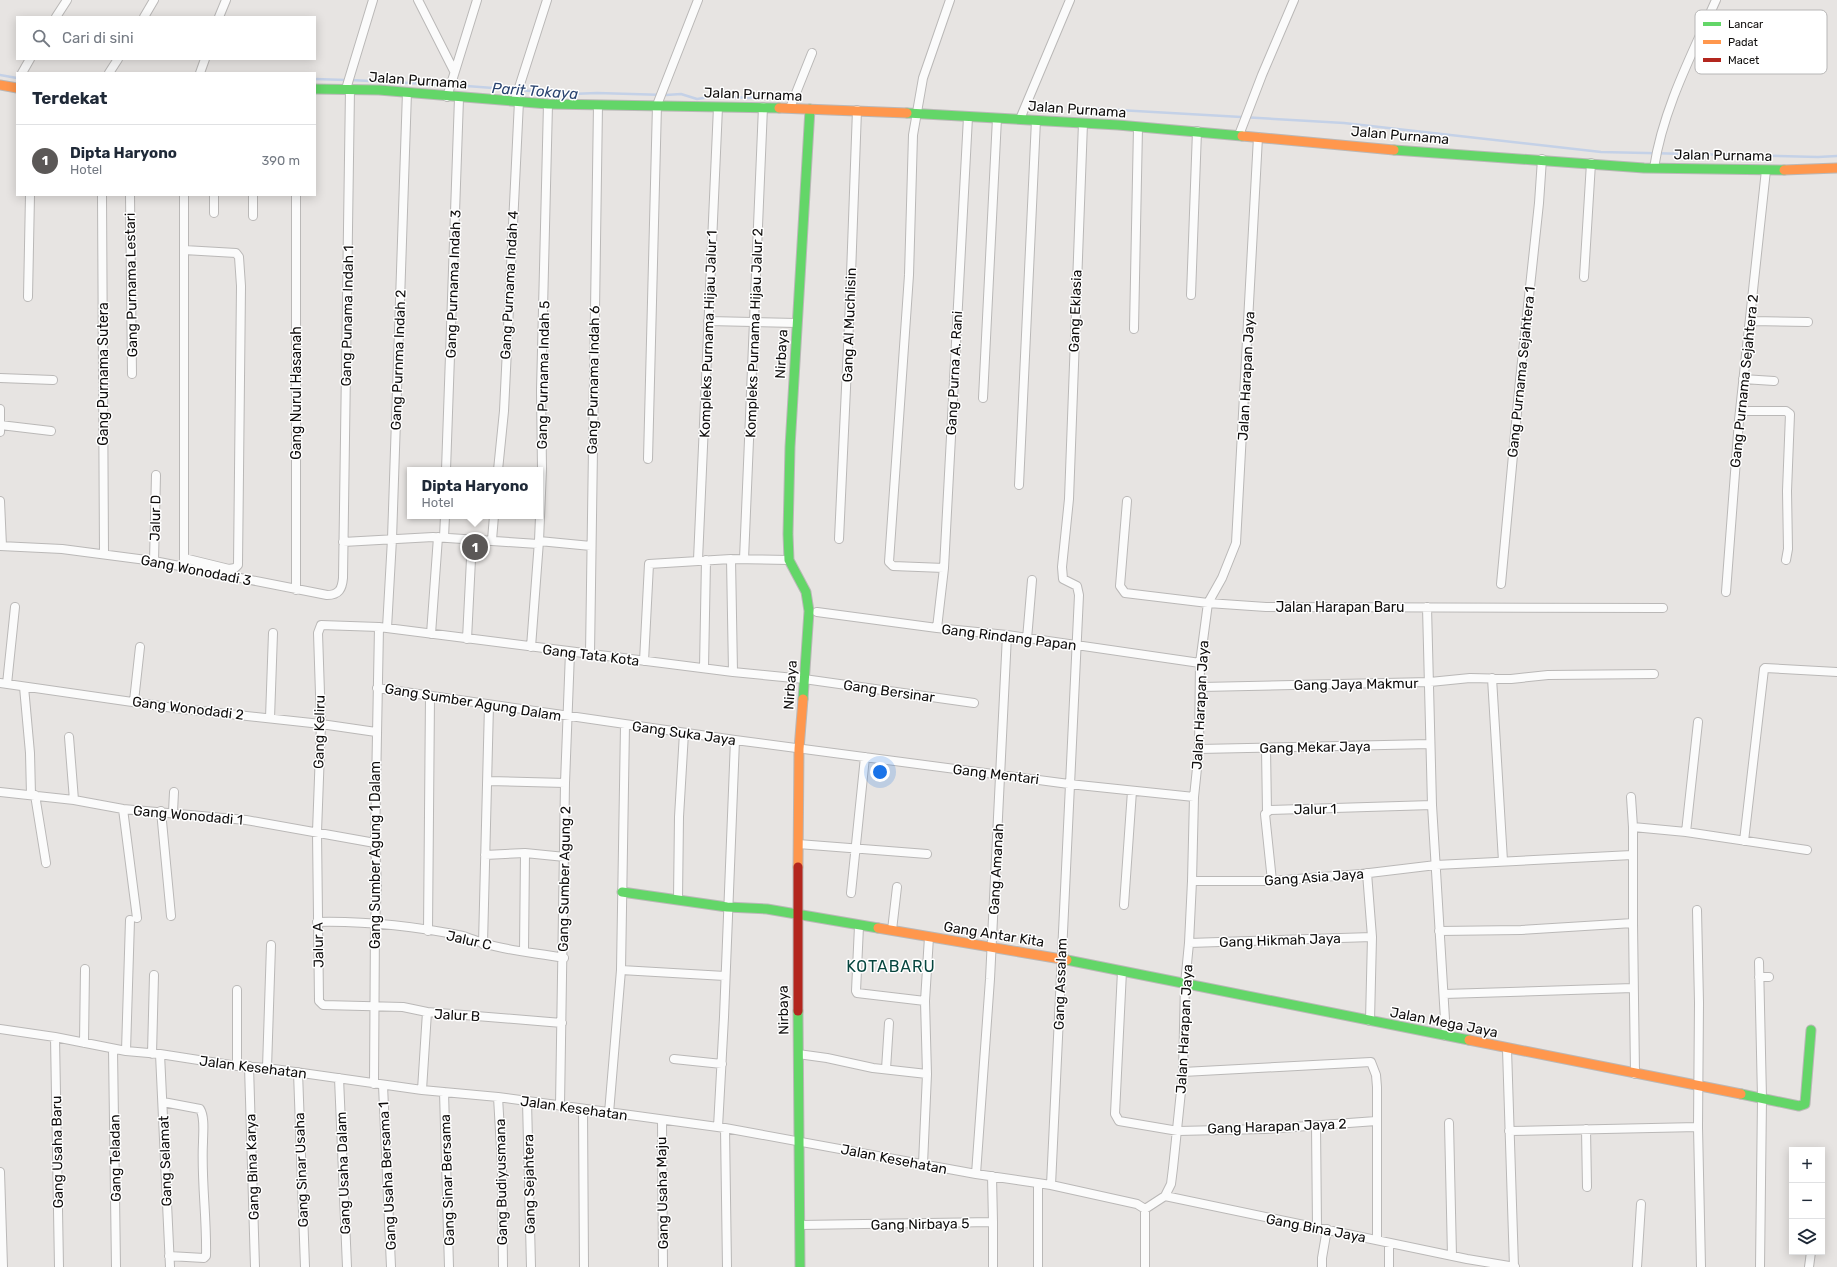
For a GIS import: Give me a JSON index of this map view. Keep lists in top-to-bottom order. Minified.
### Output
{"streets":{"street":["Jalan Purnama","Gang Purnama Indah 3","Gang Purnama Lestari","Gang Purnama Indah 4","Gang Eklasia","Gang Punama Indah 1","Gang Al Muchlisin","Kompleks Purnama Hijau Jalur 2","Kompleks Purnama Hijau Jalur 1","Nirbaya","Gang Purnma Indah 2","Gang Purnama Sejahtera 1","Gang Purna A. Rani","Gang Purnama Sutera","Gang Purnama Indah 5","Jalan Harapan Jaya","Gang Purnama Indah 6","Gang Purnama Sejahtera 2","Gang Nurul Hasanah","Jalur D","Gang Wonodadi 3","Jalan Harapan Baru","Gang Rindang Papan","Gang Tata Kota","Gang Jaya Makmur","Gang Bersinar","Gang Sumber Agung Dalam","Gang Wonodadi 2","Gang Keliru","Gang Suka Jaya","Gang Mekar Jaya","Gang Mentari","Jalur 1","Gang Wonodadi 1","Gang Sumber Agung 1 Dalam","Gang Amanah","Gang Asia Jaya","Gang Sumber Agung 2","Gang Antar Kita","Jalur C","Gang Hikmah Jaya","Jalur A","Gang Assalam","Jalur B","Jalan Mega Jaya","Jalan Kesehatan","Gang Harapan Jaya 2","Gang Usaha Baru","Gang Teladan","Gang Selamat","Gang Bina Karya","Gang Sinar Usaha","Gang Usaha Dalam","Gang Usaha Bersama 1","Gang Sinar Bersama","Gang Budiyusmana","Gang Sejahtera","Gang Usaha Maju","Gang Nirbaya 5","Gang Bina Jaya"]},"crossings":[["Jalan Purnama","Gang Purnama Indah 3"],["Jalan Purnama","Gang Purnama Indah 4"],["Jalan Purnama","Gang Eklasia"],["Jalan Purnama","Gang Punama Indah 1"],["Jalan Purnama","Gang Al Muchlisin"],["Jalan Purnama","Kompleks Purnama Hijau Jalur 2"],["Jalan Purnama","Kompleks Purnama Hijau Jalur 1"],["Jalan Purnama","Nirbaya"],["Jalan Purnama","Gang Purnma Indah 2"],["Jalan Purnama","Gang Purnama Sejahtera 1"],["Jalan Purnama","Gang Purna A. Rani"],["Jalan Purnama","Gang Purnama Indah 5"],["Jalan Purnama","Jalan Harapan Jaya"],["Jalan Purnama","Gang Purnama Indah 6"],["Jalan Purnama","Gang Purnama Sejahtera 2"],["Gang Eklasia","Gang Rindang Papan"],["Gang Eklasia","Gang Assalam"],["Gang Punama Indah 1","Gang Wonodadi 3"],["Kompleks Purnama Hijau Jalur 1","Gang Tata Kota"],["Nirbaya","Gang Rindang Papan"],["Nirbaya","Gang Tata Kota"],["Nirbaya","Gang Bersinar"],["Nirbaya","Gang Suka Jaya"],["Nirbaya","Gang Mentari"],["Nirbaya","Gang Antar Kita"],["Nirbaya","Jalan Kesehatan"],["Nirbaya","Gang Nirbaya 5"],["Gang Purnma Indah 2","Gang Tata Kota"],["Gang Purnma Indah 2","Gang Sumber Agung 1 Dalam"],["Gang Purna A. Rani","Gang Rindang Papan"],["Gang Purnama Sutera","Gang Wonodadi 3"],["Gang Purnama Indah 5","Gang Tata Kota"],["Jalan Harapan Jaya","Jalan Harapan Baru"],["Jalan Harapan Jaya","Gang Rindang Papan"],["Jalan Harapan Jaya","Gang Jaya Makmur"],["Jalan Harapan Jaya","Gang Mekar Jaya"],["Jalan Harapan Jaya","Gang Mentari"],["Jalan Harapan Jaya","Gang Asia Jaya"],["Jalan Harapan Jaya","Gang Antar Kita"],["Jalan Harapan Jaya","Gang Hikmah Jaya"],["Jalan Harapan Jaya","Jalan Mega Jaya"],["Jalan Harapan Jaya","Gang Harapan Jaya 2"],["Jalan Harapan Jaya","Gang Bina Jaya"],["Gang Purnama Indah 6","Gang Tata Kota"],["Gang Nurul Hasanah","Gang Wonodadi 3"],["Jalur D","Gang Wonodadi 3"],["Gang Rindang Papan","Gang Amanah"],["Gang Rindang Papan","Gang Assalam"],["Gang Tata Kota","Gang Bersinar"],["Gang Tata Kota","Gang Keliru"],["Gang Tata Kota","Gang Sumber Agung 1 Dalam"],["Gang Tata Kota","Gang Sumber Agung 2"],["Gang Sumber Agung Dalam","Gang Suka Jaya"],["Gang Sumber Agung Dalam","Gang Sumber Agung 1 Dalam"],["Gang Sumber Agung Dalam","Gang Sumber Agung 2"],["Gang Wonodadi 2","Gang Keliru"],["Gang Wonodadi 2","Gang Sumber Agung 1 Dalam"],["Gang Keliru","Gang Wonodadi 1"],["Gang Keliru","Jalur A"],["Gang Suka Jaya","Gang Mentari"],["Gang Suka Jaya","Gang Sumber Agung 2"],["Gang Mentari","Gang Amanah"],["Gang Mentari","Gang Assalam"],["Gang Wonodadi 1","Gang Sumber Agung 1 Dalam"],["Gang Wonodadi 1","Jalur A"],["Gang Sumber Agung 1 Dalam","Jalur C"],["Gang Sumber Agung 1 Dalam","Jalur A"],["Gang Sumber Agung 1 Dalam","Jalan Kesehatan"],["Gang Amanah","Gang Antar Kita"],["Gang Amanah","Jalan Kesehatan"],["Gang Sumber Agung 2","Jalur C"],["Gang Sumber Agung 2","Jalur B"],["Gang Sumber Agung 2","Jalan Kesehatan"],["Gang Antar Kita","Gang Assalam"],["Gang Antar Kita","Jalan Mega Jaya"],["Gang Antar Kita","Gang Harapan Jaya 2"],["Jalur C","Jalur A"],["Gang Assalam","Jalan Kesehatan"],["Jalur B","Jalan Kesehatan"],["Jalan Kesehatan","Gang Usaha Baru"],["Jalan Kesehatan","Gang Teladan"],["Jalan Kesehatan","Gang Selamat"],["Jalan Kesehatan","Gang Bina Karya"],["Jalan Kesehatan","Gang Sinar Usaha"],["Jalan Kesehatan","Gang Usaha Dalam"],["Jalan Kesehatan","Gang Usaha Bersama 1"],["Jalan Kesehatan","Gang Sinar Bersama"],["Jalan Kesehatan","Gang Budiyusmana"],["Jalan Kesehatan","Gang Sejahtera"],["Jalan Kesehatan","Gang Usaha Maju"]],"districts":["KOTABARU"],"water":["Parit Tokaya"],"legend":["Lancar","Padat","Macet"],"page":{"search":"Cari di sini","heading":"Terdekat","list":[{"mark":"1","name":"Dipta Haryono","note":"Hotel","value":"390 m"}],"popup":["Dipta Haryono","Hotel"],"pins":"1","map_buttons":["+","−"]}}
